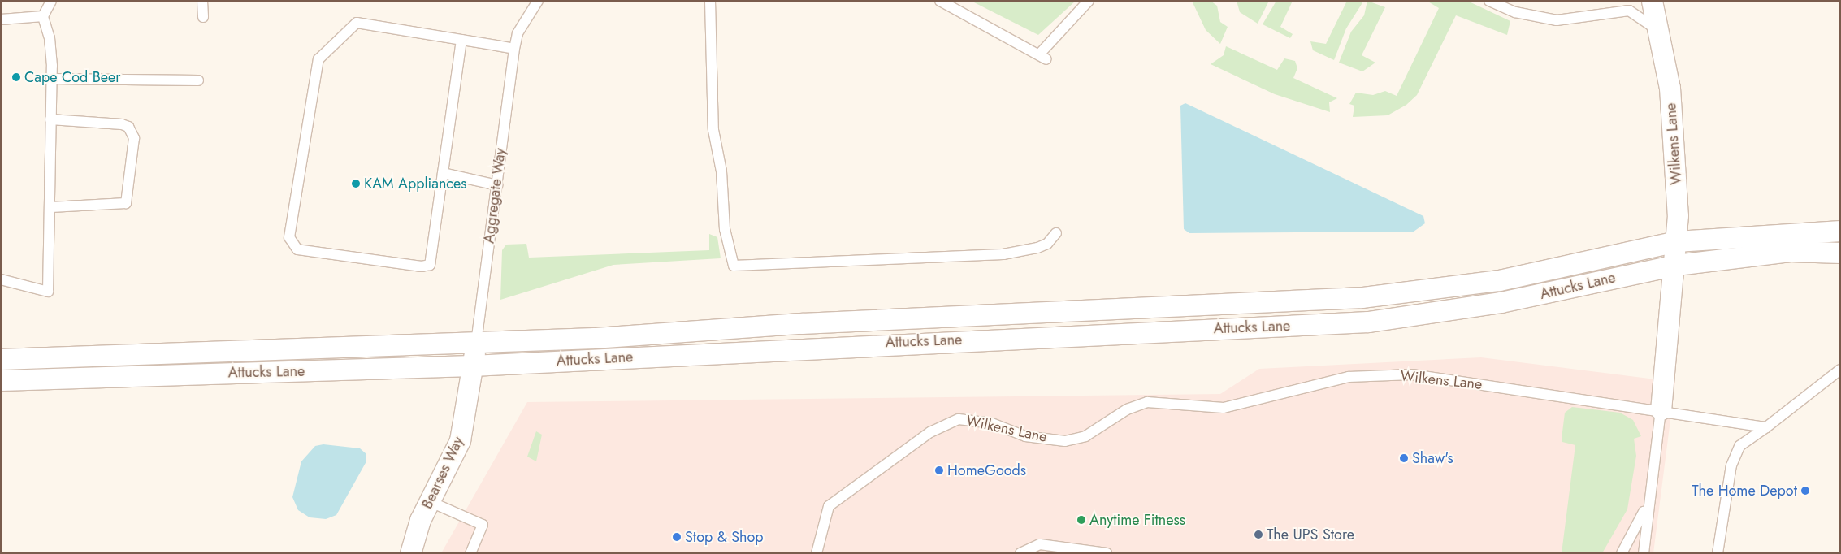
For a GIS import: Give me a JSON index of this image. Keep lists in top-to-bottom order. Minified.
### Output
{"streets":{"street":["Wilkens Lane","Attucks Lane","Bearses Way"],"lane":["Aggregate Way"]},"crossings":[["Wilkens Lane","Attucks Lane"],["Aggregate Way","Attucks Lane"],["Aggregate Way","Bearses Way"],["Attucks Lane","Bearses Way"]],"places":["Cape Cod Beer","KAM Appliances","Shaw's","HomeGoods","The Home Depot","Anytime Fitness","The UPS Store","Stop & Shop"]}
